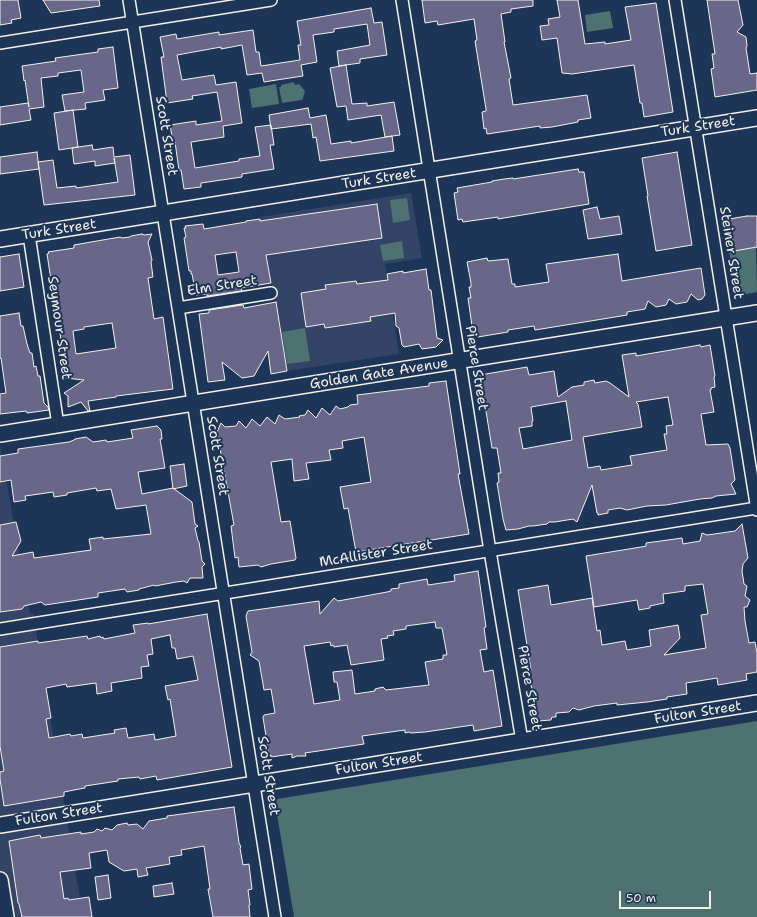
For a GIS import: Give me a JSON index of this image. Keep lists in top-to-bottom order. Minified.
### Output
{"streets":{"main road":["Turk Street","Golden Gate Avenue","Fulton Street"],"street":["Scott Street","Steiner Street","Elm Street","Seymour Street","Pierce Street","McAllister Street"]},"crossings":[["Turk Street","Scott Street"],["Turk Street","Steiner Street"],["Turk Street","Seymour Street"],["Turk Street","Pierce Street"],["Scott Street","Elm Street"],["Scott Street","Golden Gate Avenue"],["Scott Street","McAllister Street"],["Scott Street","Fulton Street"],["Steiner Street","Golden Gate Avenue"],["Steiner Street","McAllister Street"],["Seymour Street","Golden Gate Avenue"],["Pierce Street","Golden Gate Avenue"],["Pierce Street","McAllister Street"],["Pierce Street","Fulton Street"]],"scale_bar":"50 m"}
